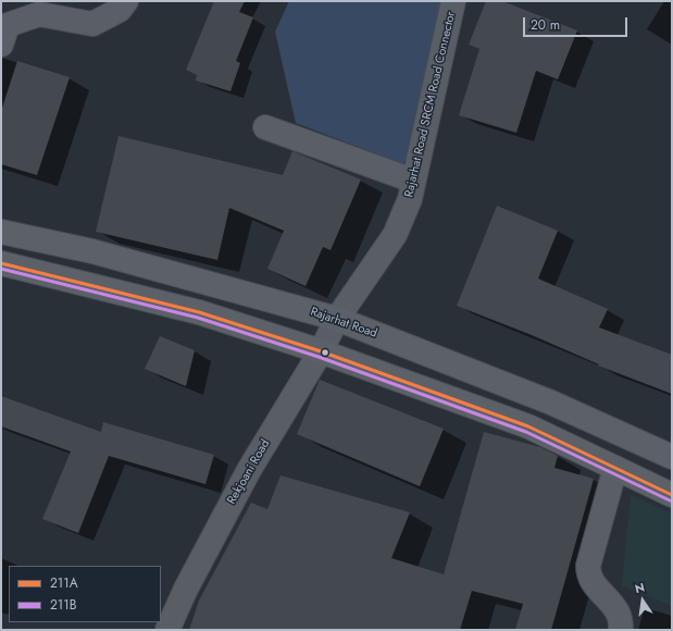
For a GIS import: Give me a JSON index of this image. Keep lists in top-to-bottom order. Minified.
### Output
{"streets":{"main road":["Rajarhat Road"],"street":["Rajarhat Road SRCM Road Connector","Rekjoani Road"]},"crossings":[["Rajarhat Road SRCM Road Connector","Rajarhat Road"],["Rajarhat Road SRCM Road Connector","Rekjoani Road"],["Rajarhat Road","Rekjoani Road"]],"lines":["transit line 211A","transit line 211B"],"legend":["211A","211B"],"scale_bar":"20 m","north":"top"}
